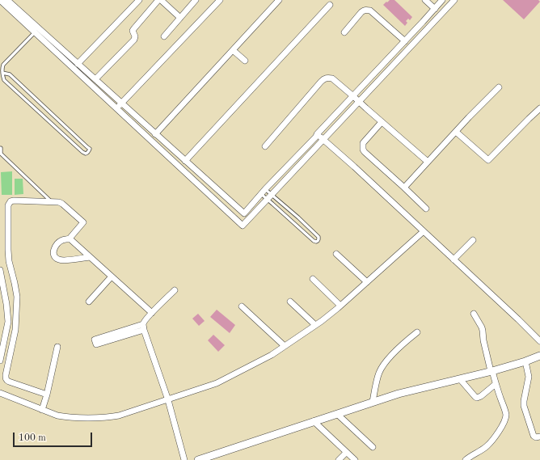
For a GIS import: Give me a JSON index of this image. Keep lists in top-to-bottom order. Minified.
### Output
{"scale_bar":"100 m"}
